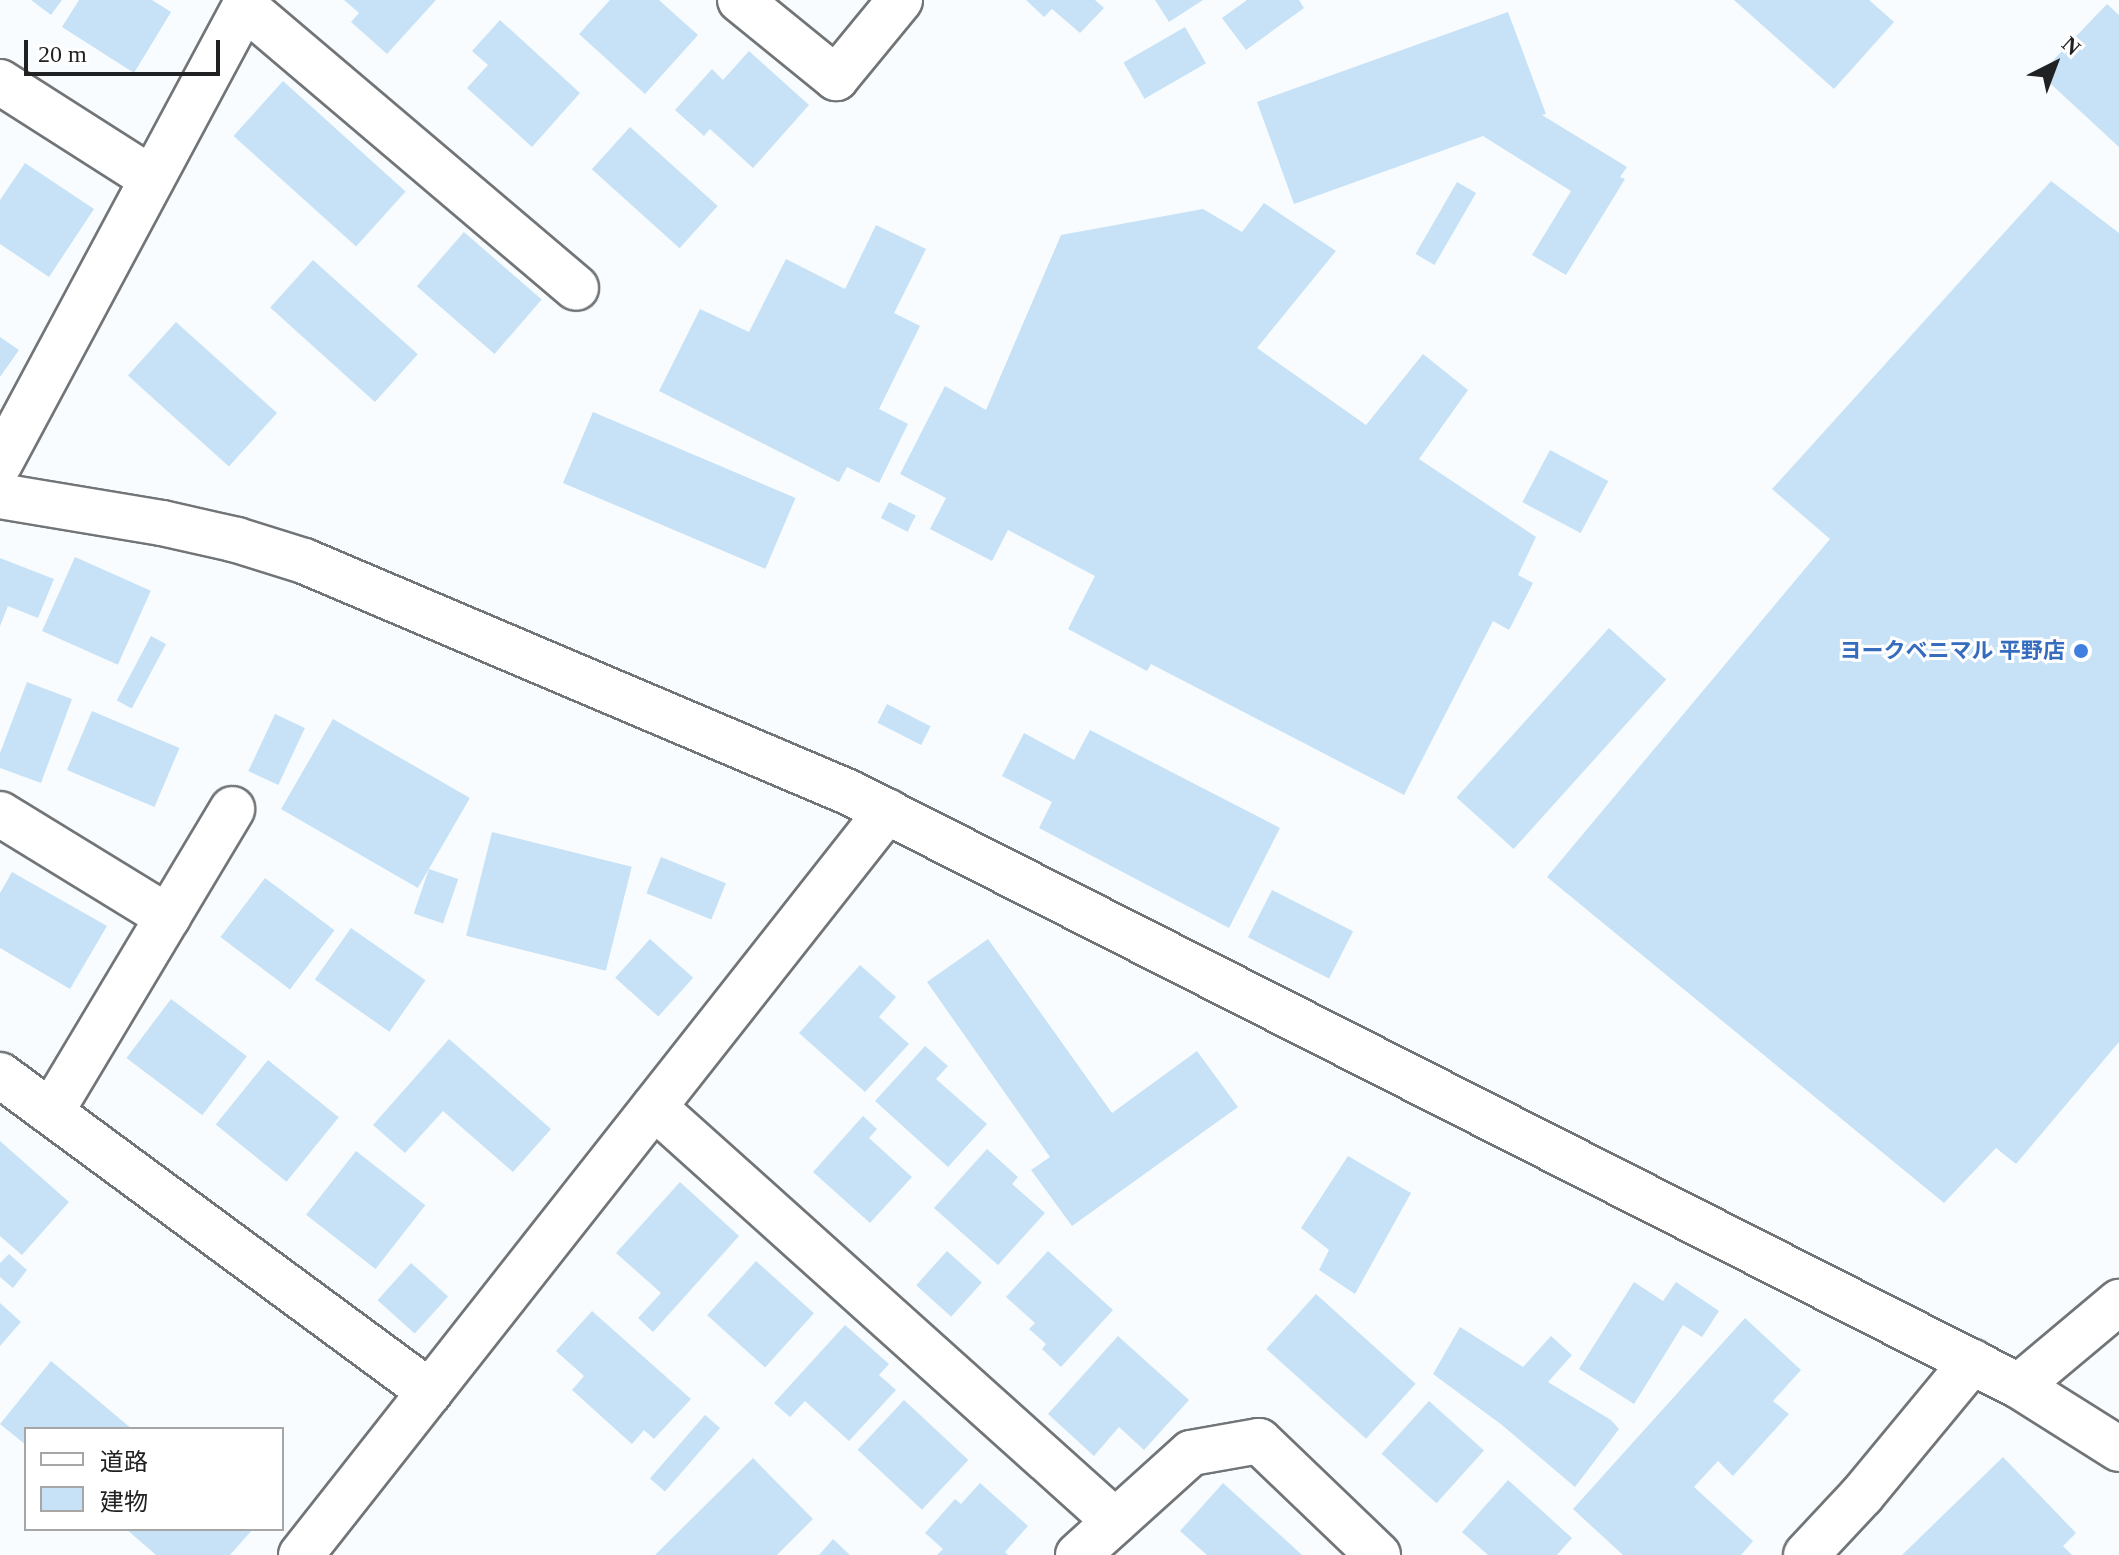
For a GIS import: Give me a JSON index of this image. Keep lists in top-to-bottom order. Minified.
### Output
{"places":["ヨークベニマル 平野店"],"legend":["道路","建物"],"scale_bar":"20 m","north":"top right"}
